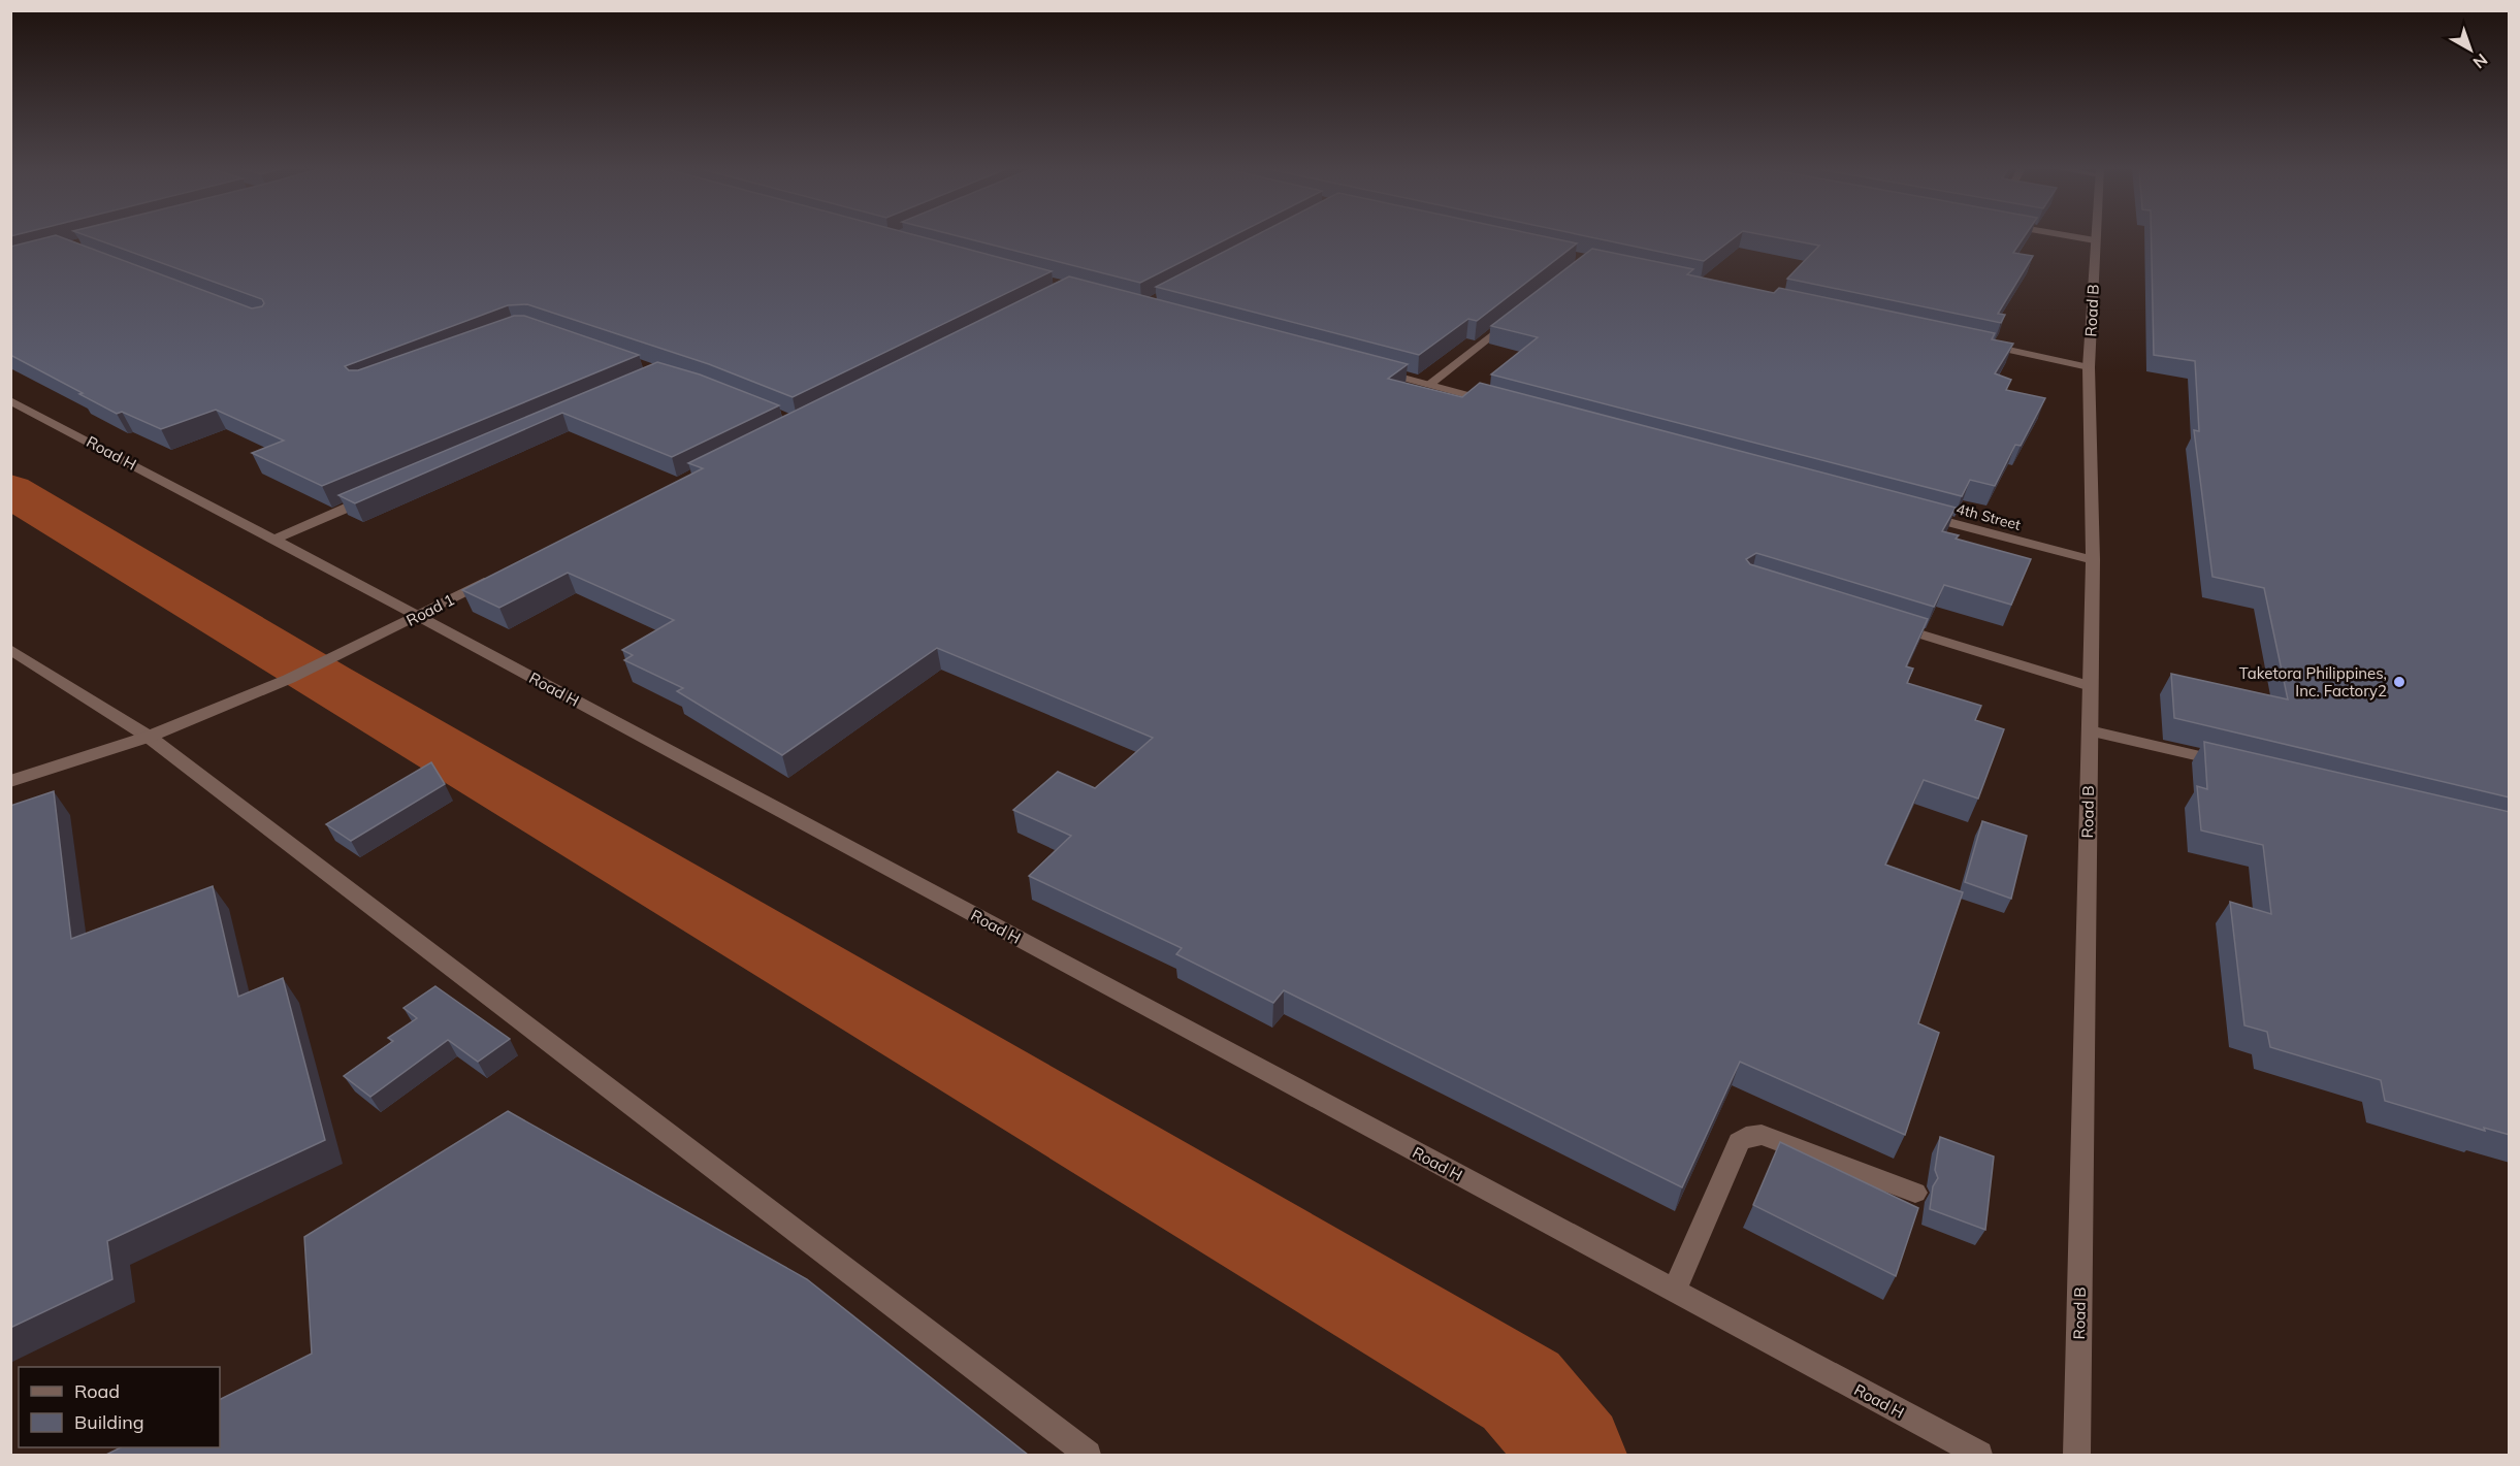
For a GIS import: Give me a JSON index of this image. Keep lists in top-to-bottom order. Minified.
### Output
{"streets":{"street":["Road B","Road H","4th Street","Road 1"]},"crossings":[["Road B","4th Street"],["Road H","Road 1"]],"places":["Taketora Philippines, Inc. Factory2"],"legend":["Road","Building"],"north":"bottom right"}
